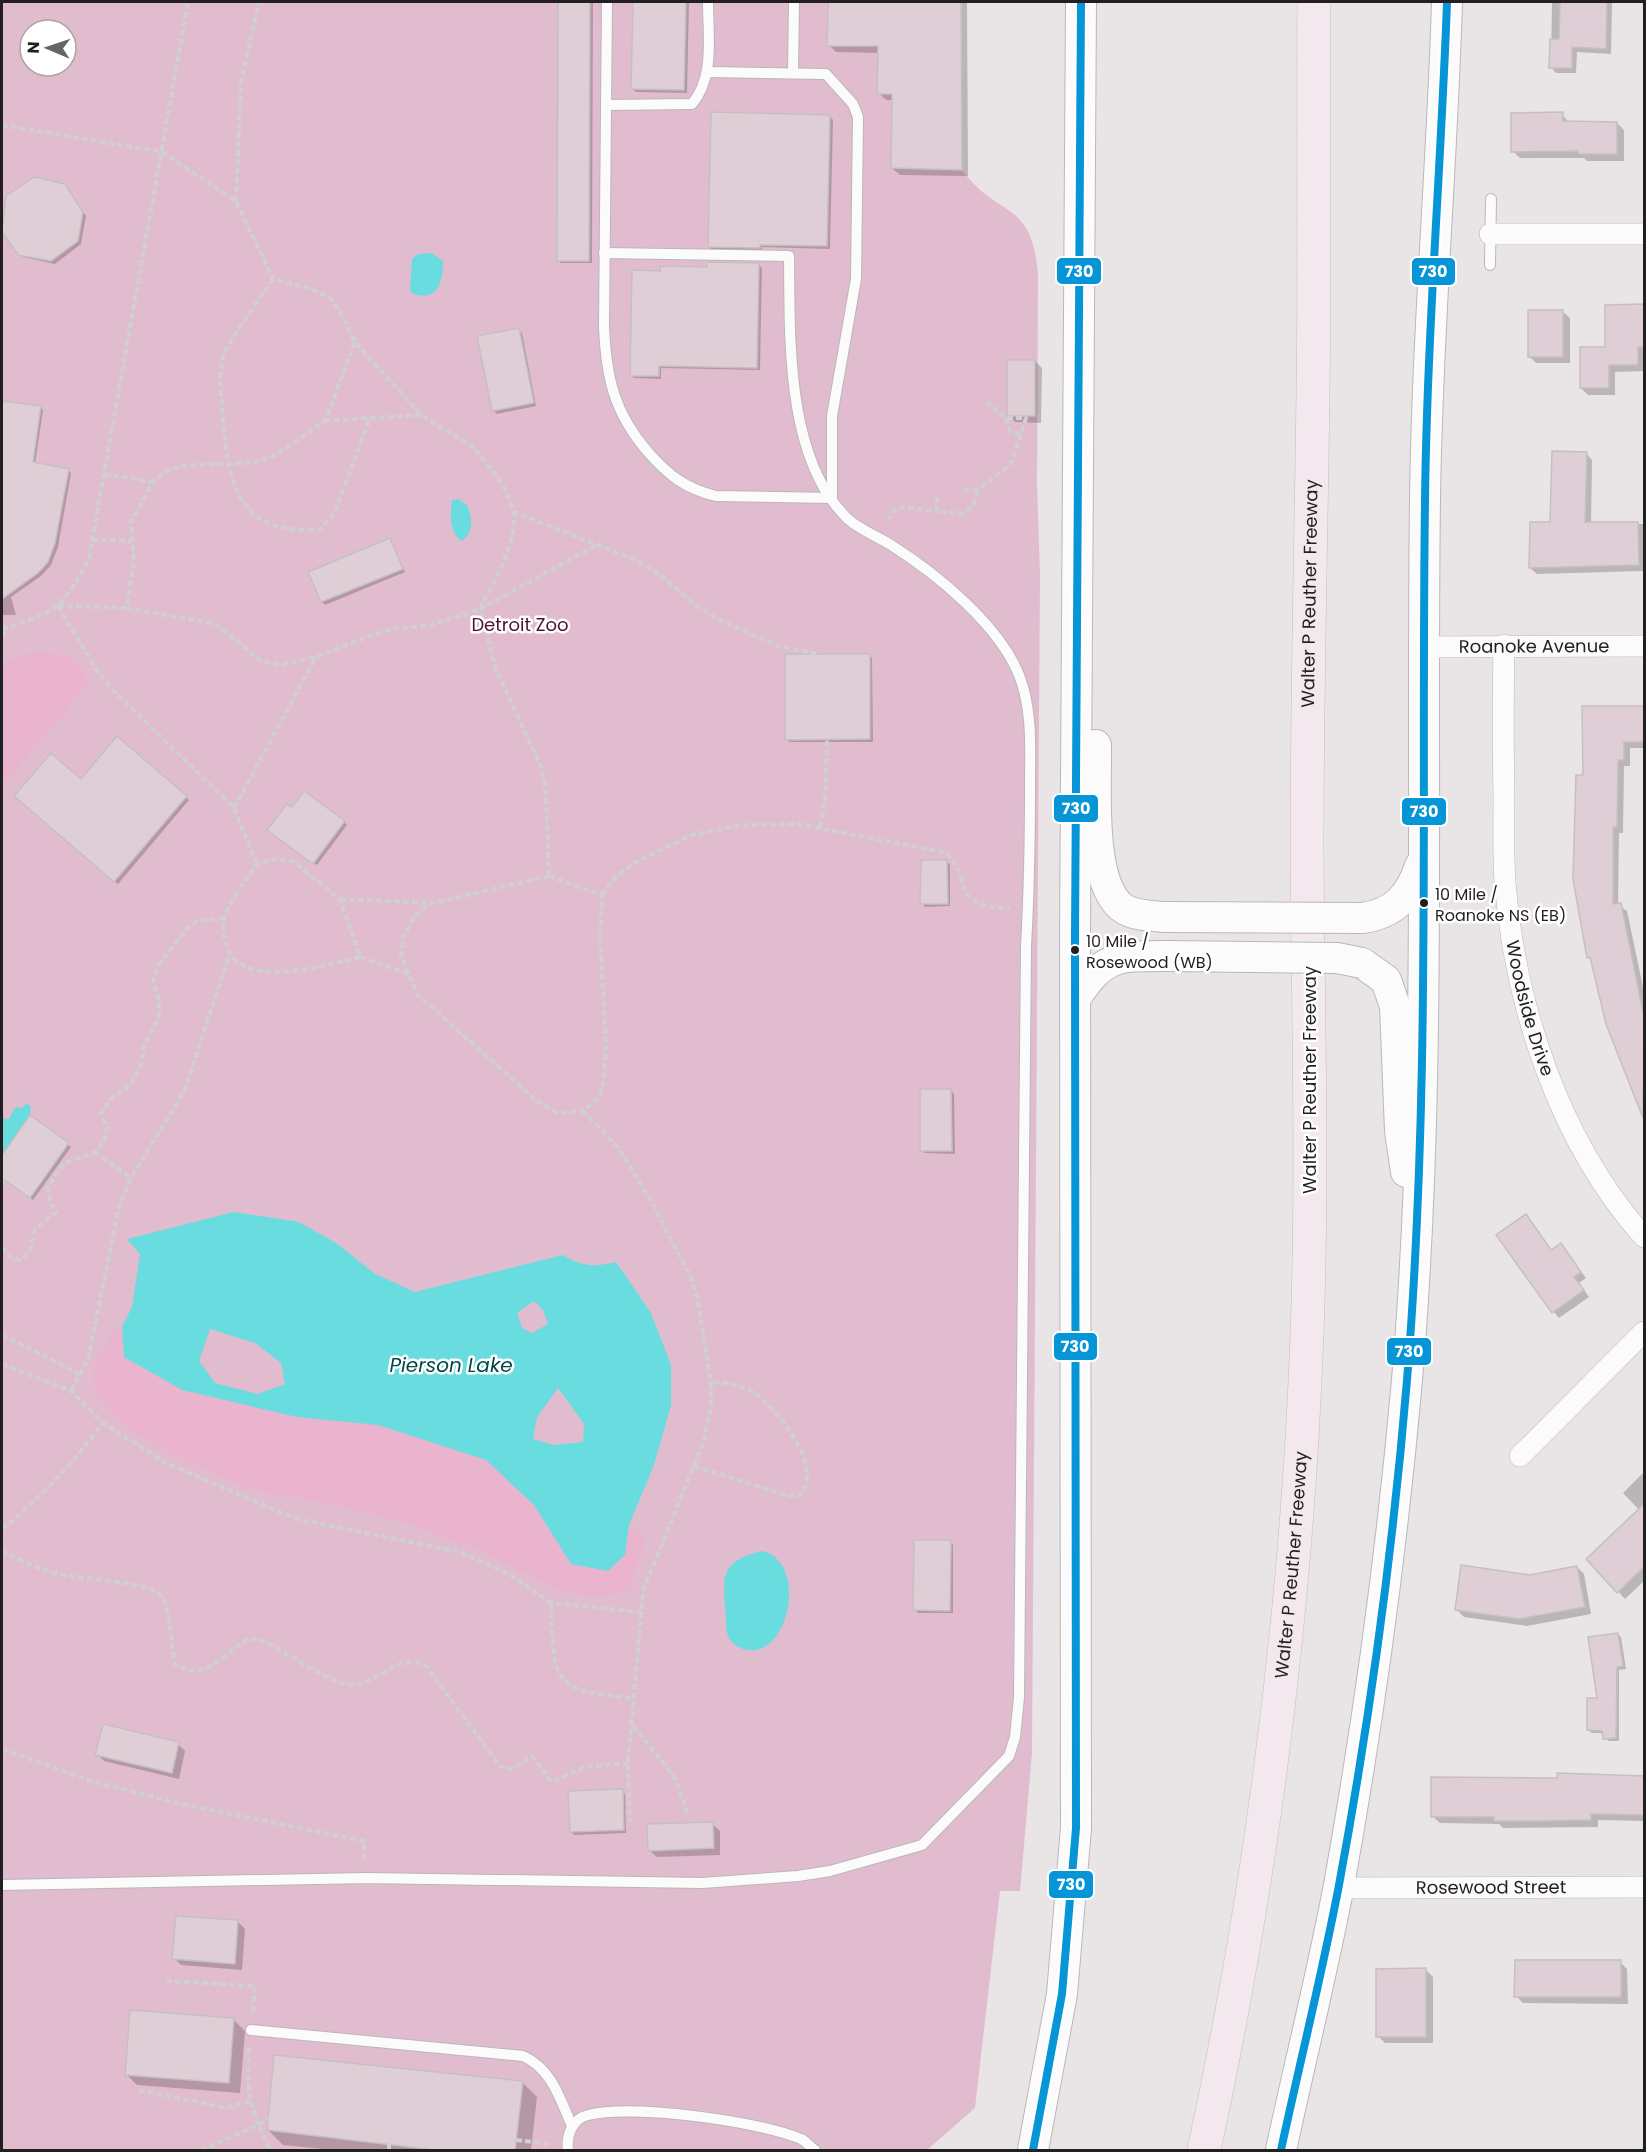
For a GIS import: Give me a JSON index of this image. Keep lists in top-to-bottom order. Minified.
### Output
{"streets":{"highway":["Walter P Reuther Freeway"],"street":["Roanoke Avenue","Woodside Drive","Rosewood Street"]},"crossings":[["Roanoke Avenue","Woodside Drive"]],"water":["Pierson Lake"],"parks":["Detroit Zoo"],"places":["10 Mile / Roanoke NS (EB)","10 Mile / Rosewood (WB)"],"lines":["transit line 730"],"north":"left"}
